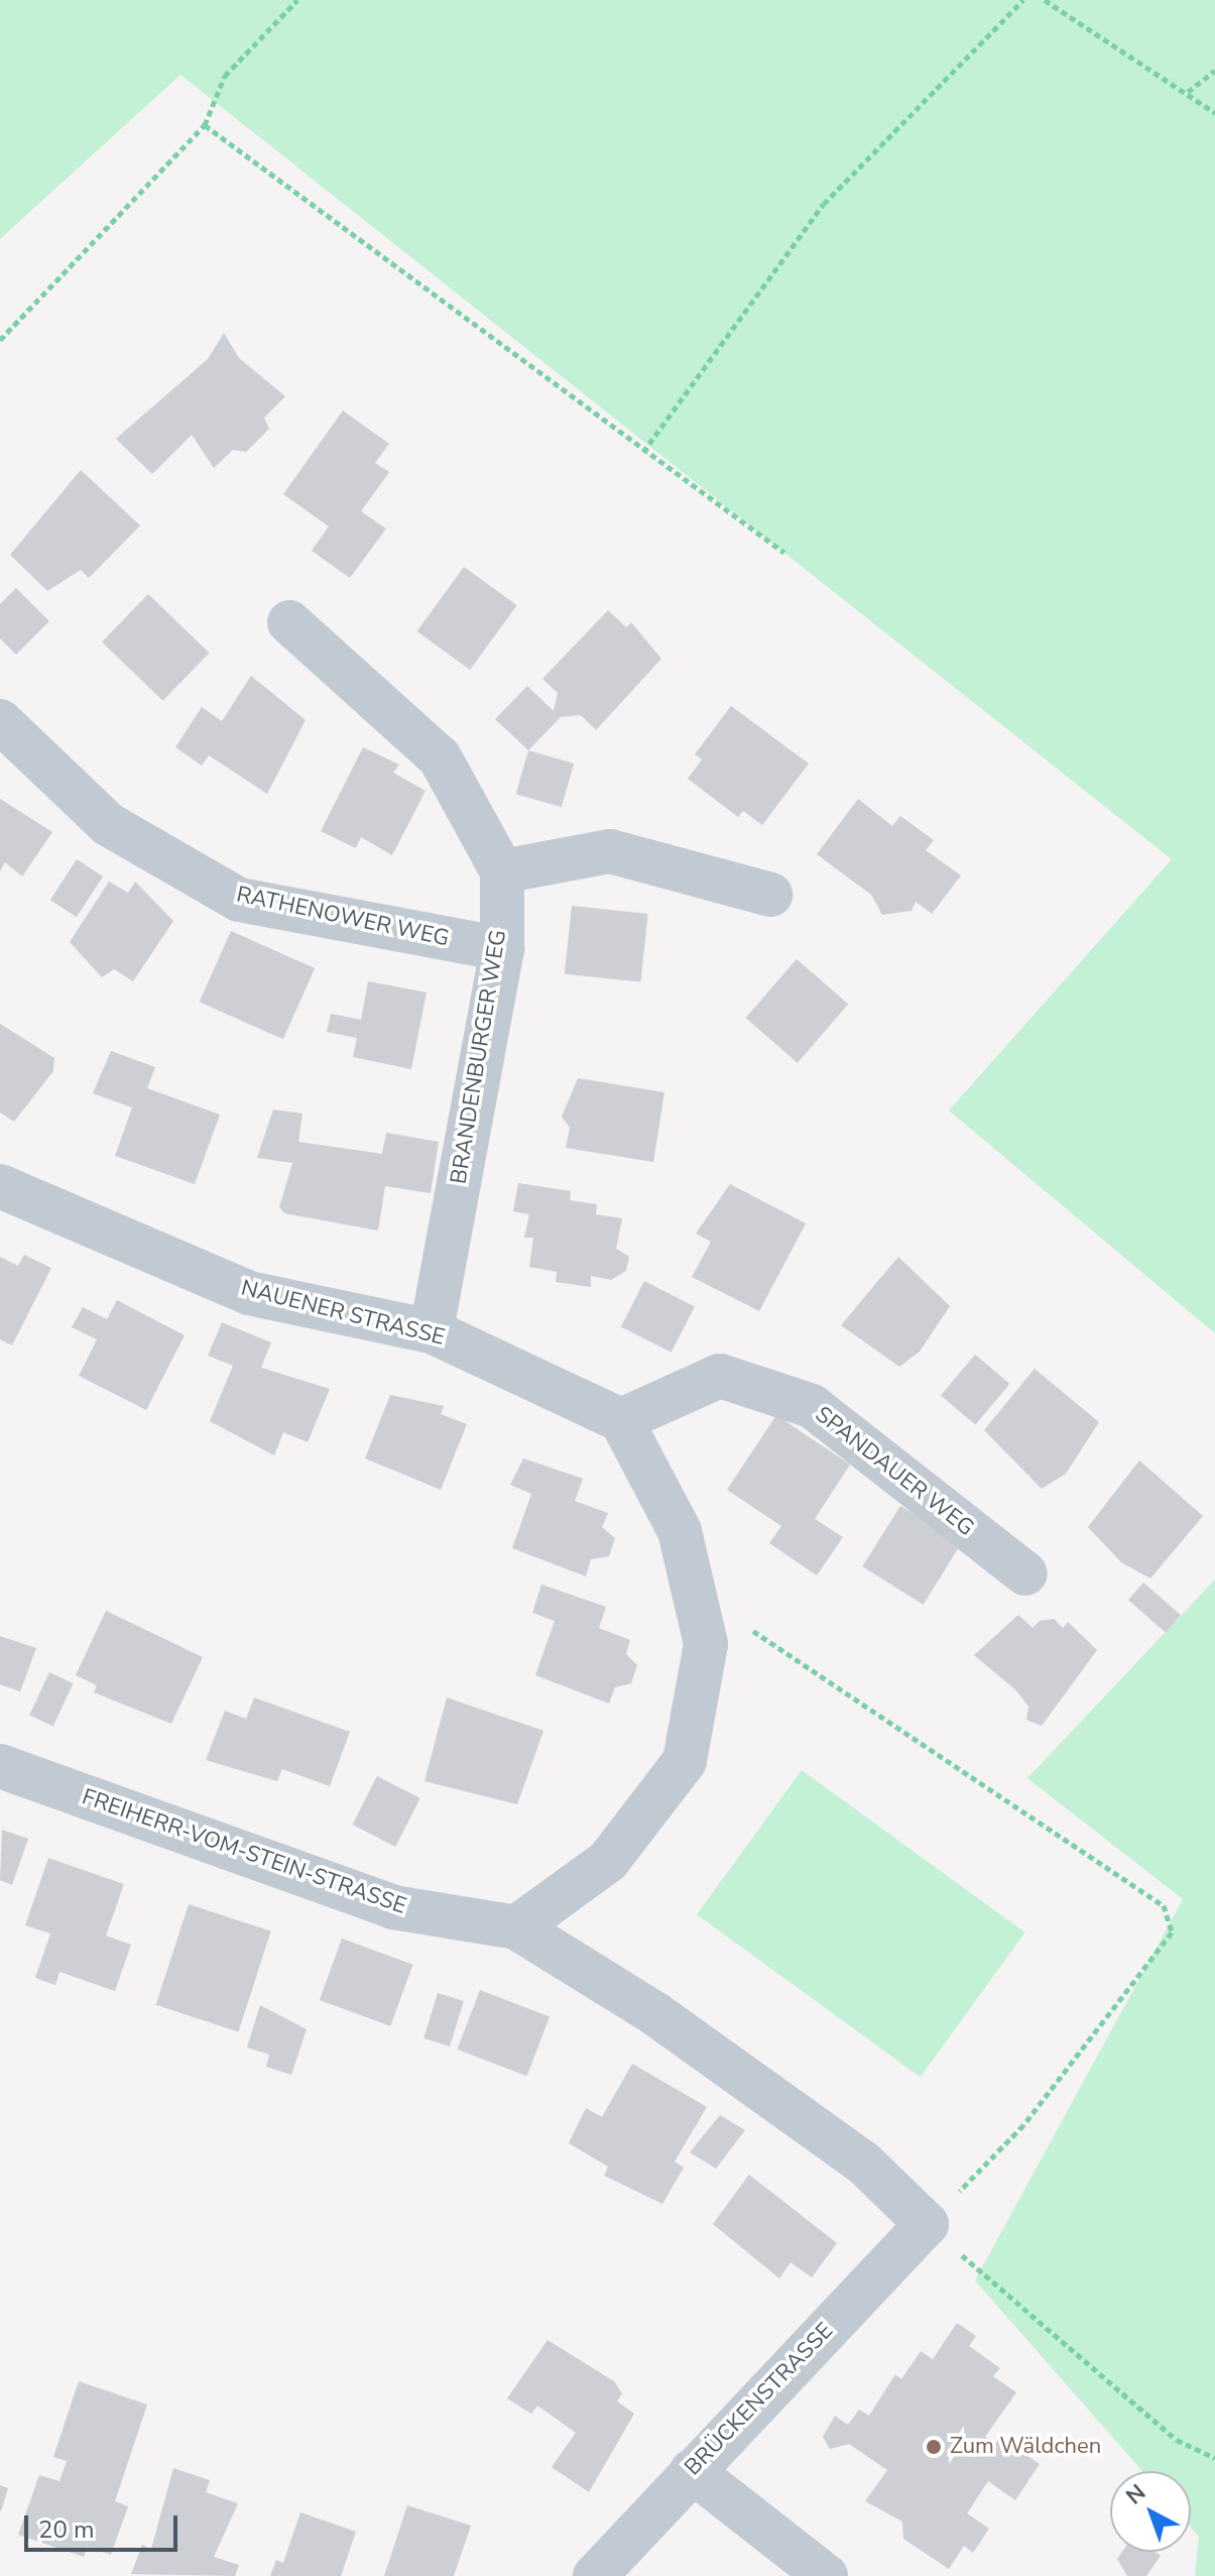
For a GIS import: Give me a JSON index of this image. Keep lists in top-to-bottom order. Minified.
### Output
{"streets":{"street":["RATHENOWER WEG","BRANDENBURGER WEG","NAUENER STRASSE","SPANDAUER WEG","FREIHERR-VOM-STEIN-STRASSE","BRÜCKENSTRASSE"]},"crossings":[["RATHENOWER WEG","BRANDENBURGER WEG"],["BRANDENBURGER WEG","NAUENER STRASSE"],["NAUENER STRASSE","SPANDAUER WEG"],["FREIHERR-VOM-STEIN-STRASSE","BRÜCKENSTRASSE"]],"places":["Zum Wäldchen"],"scale_bar":"20 m","north":"top left"}
